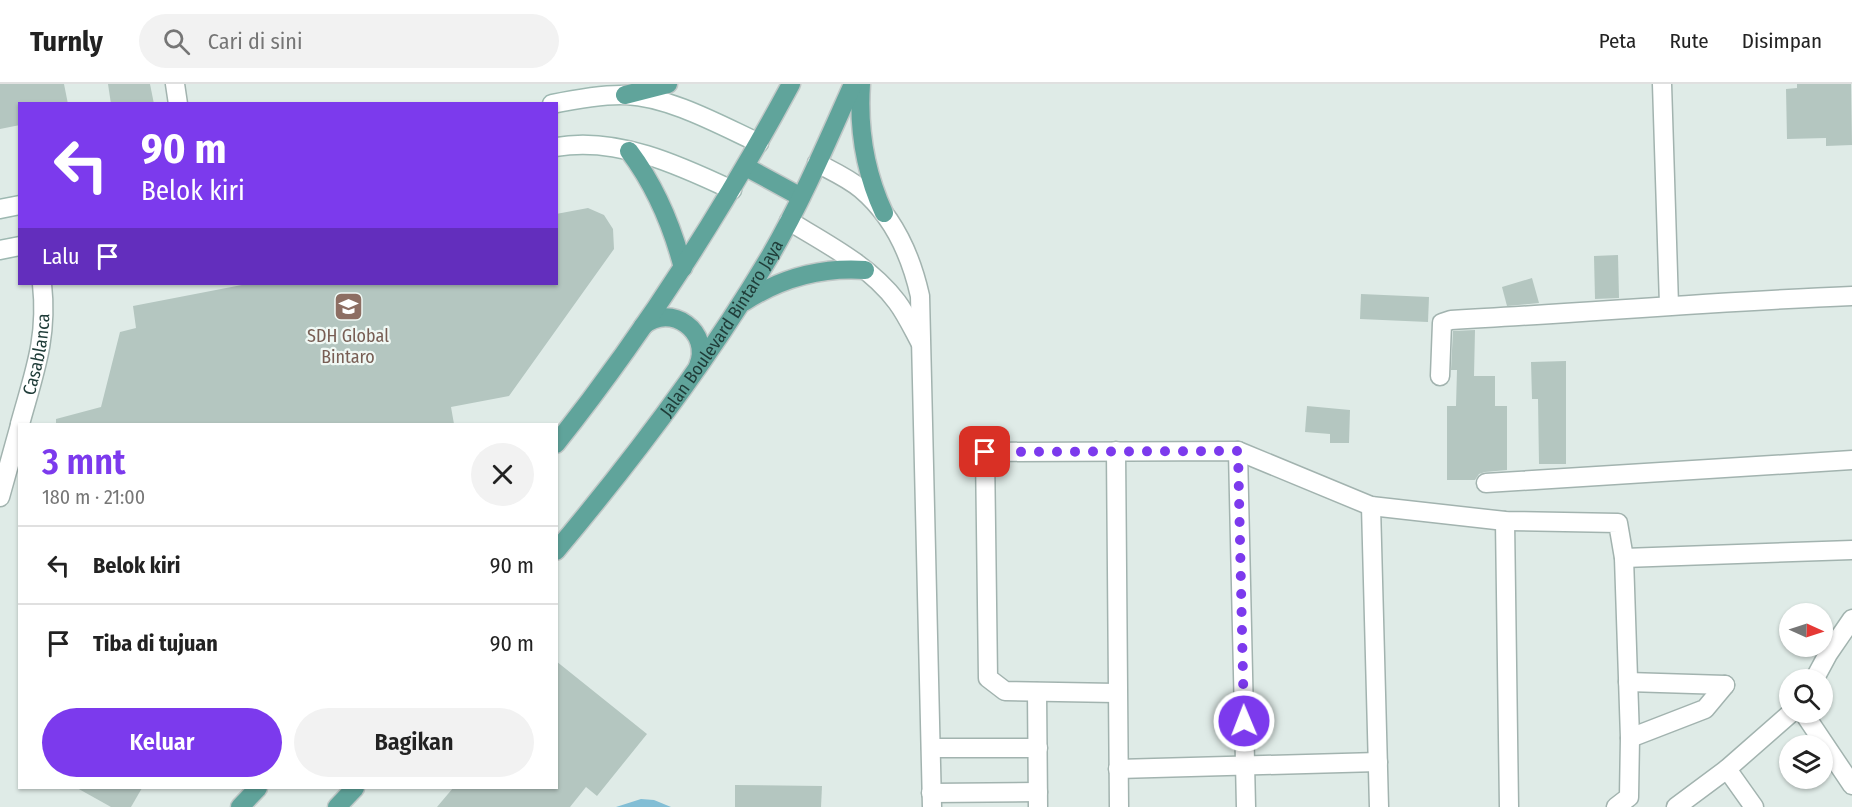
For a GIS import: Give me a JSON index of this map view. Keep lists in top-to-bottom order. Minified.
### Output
{"streets":{"main road":["Jalan Boulevard Bintaro Jaya"],"street":["Casablanca"]},"places":{"school or university":["SDH Global Bintaro"]},"north":"right","page":{"header":"Turnly","search":"Cari di sini","nav":["Peta","Rute","Disimpan"],"turn":["90 m","Belok kiri"],"then":"Lalu","heading":["3 mnt","180 m · 21:00"],"list":[{"name":"Belok kiri","value":"90 m"},{"name":"Tiba di tujuan","value":"90 m"}],"buttons":["Keluar","Bagikan"]}}
